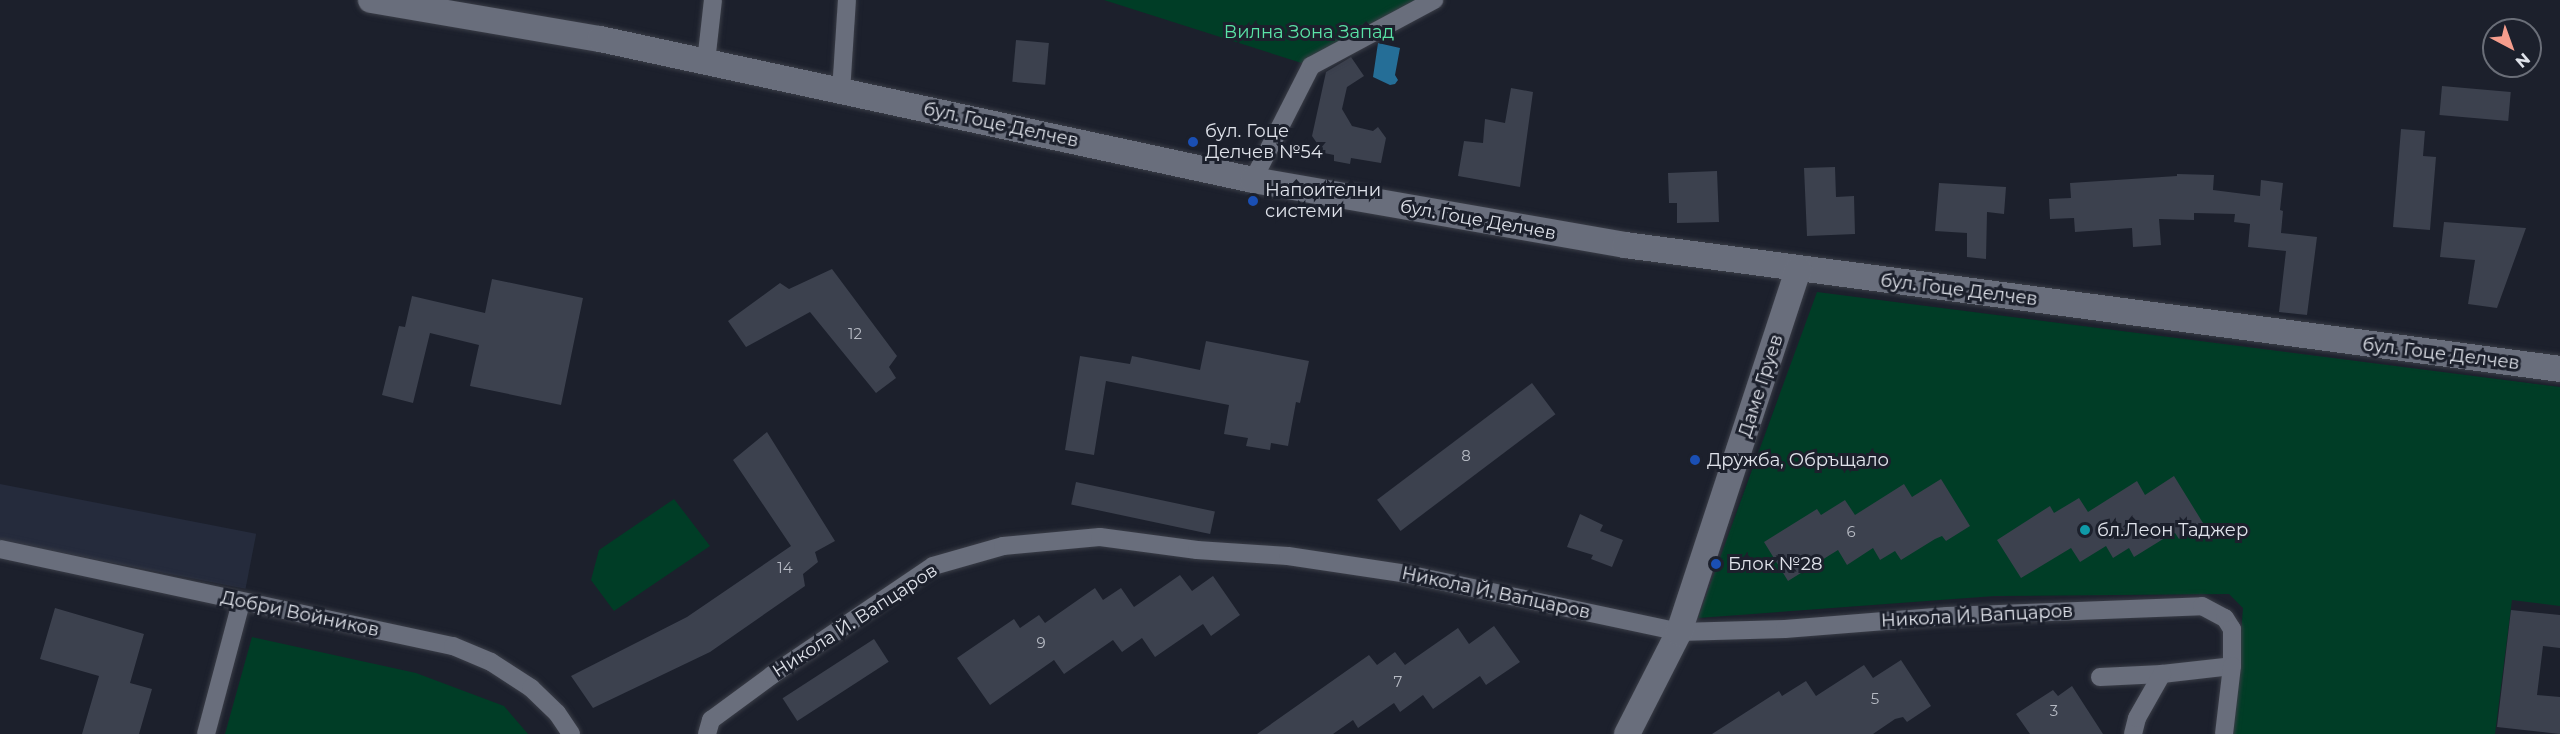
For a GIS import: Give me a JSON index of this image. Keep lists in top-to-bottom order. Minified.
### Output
{"streets":{"main road":["бул. Гоце Делчев","Даме Груев"],"street":["Никола Й. Вапцаров","Добри Войников"]},"crossings":[["бул. Гоце Делчев","Даме Груев"],["Даме Груев","Никола Й. Вапцаров"]],"parks":["Вилна Зона Запад"],"places":["бул. Гоце Делчев №54","Напоителни системи","Дружба, Обръщало","бл.Леон Таджер","Блок №28"],"house_numbers":["12","8","6","14","9","7","5","3"],"north":"bottom right"}
